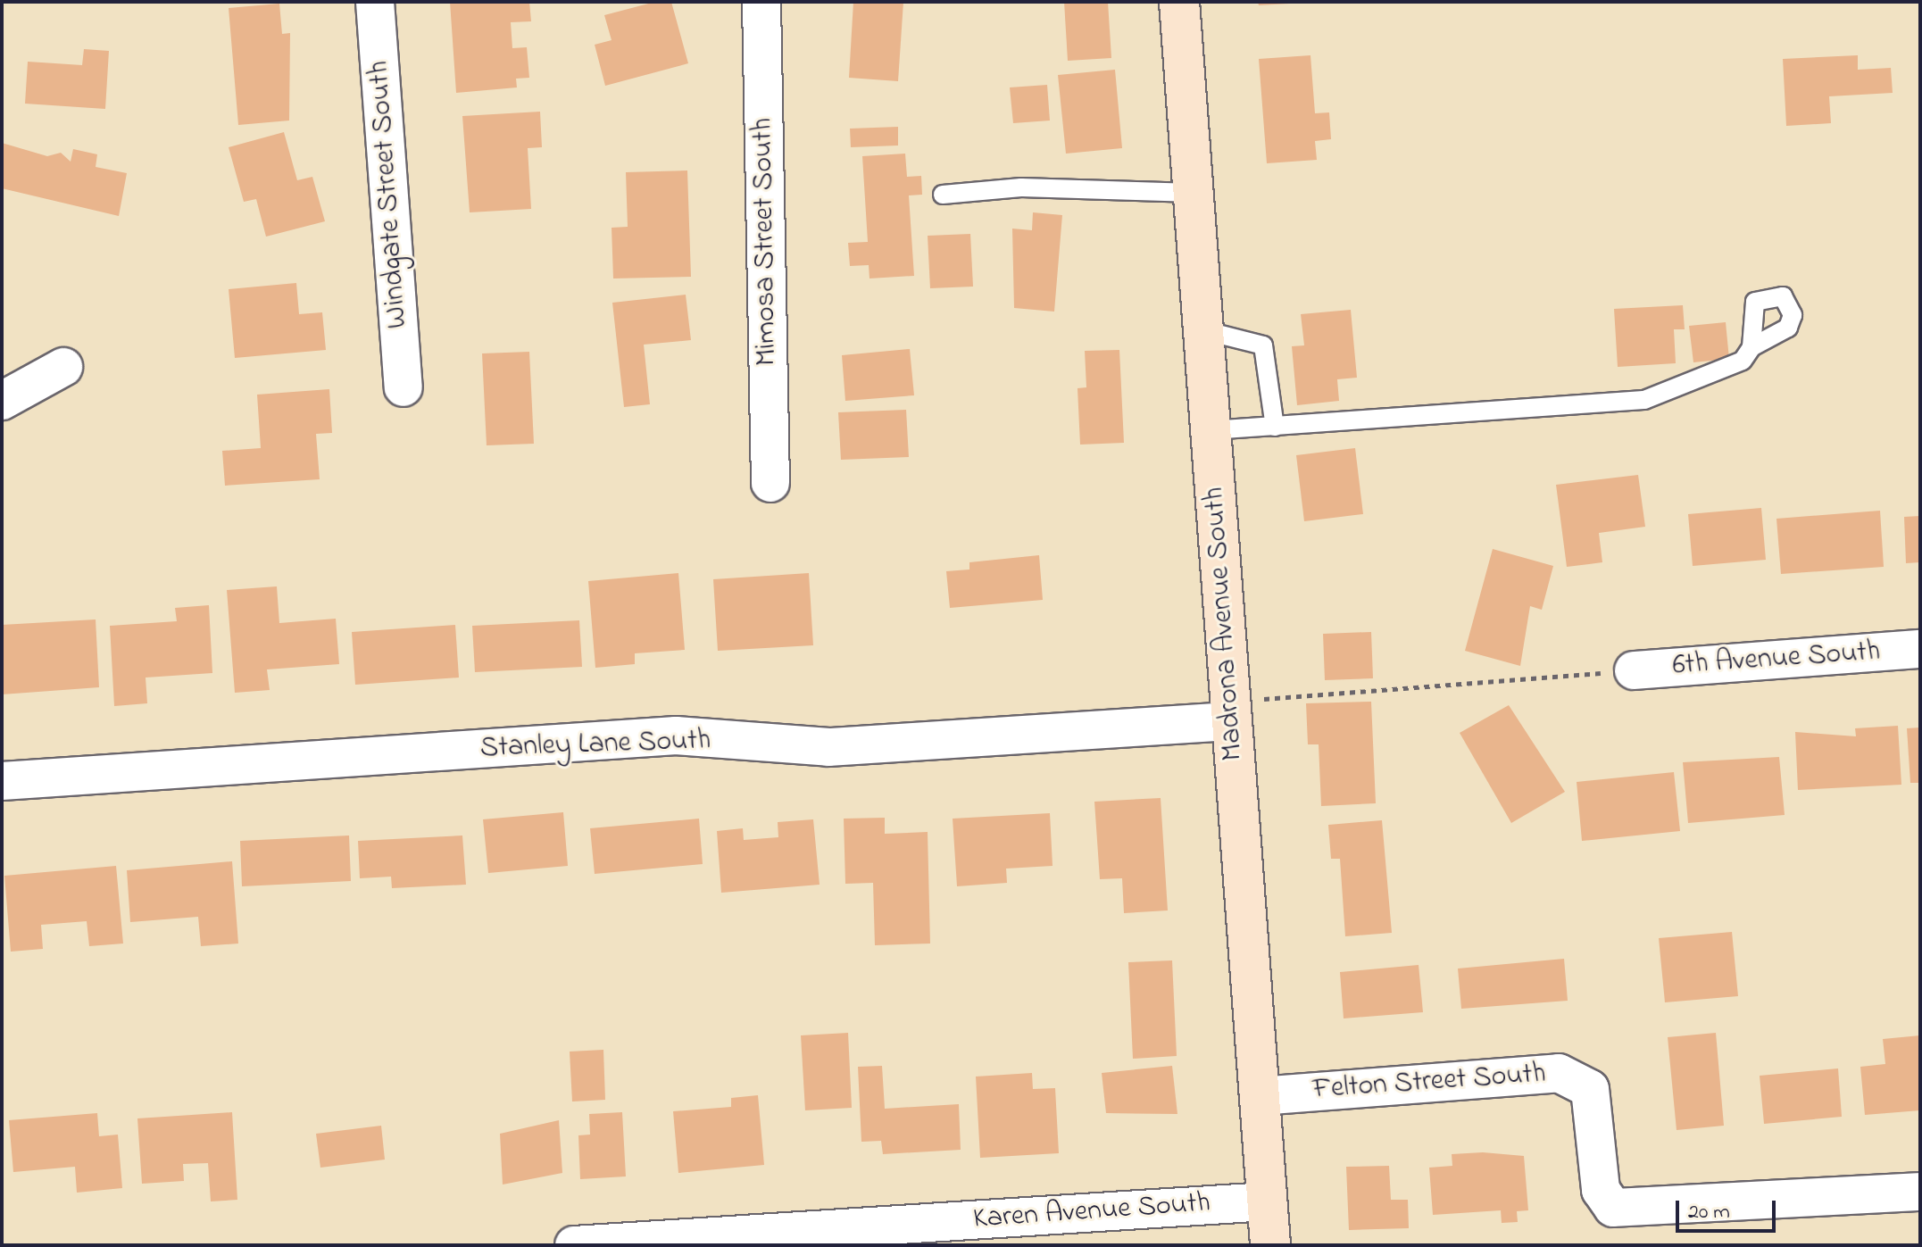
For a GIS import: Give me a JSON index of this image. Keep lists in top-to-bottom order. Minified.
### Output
{"streets":{"main road":["Madrona Avenue South"],"street":["Windgate Street South","Mimosa Street South","6th Avenue South","Stanley Lane South","Felton Street South","Karen Avenue South"]},"crossings":[["Madrona Avenue South","Stanley Lane South"],["Madrona Avenue South","Felton Street South"],["Madrona Avenue South","Karen Avenue South"]],"scale_bar":"20 m"}
